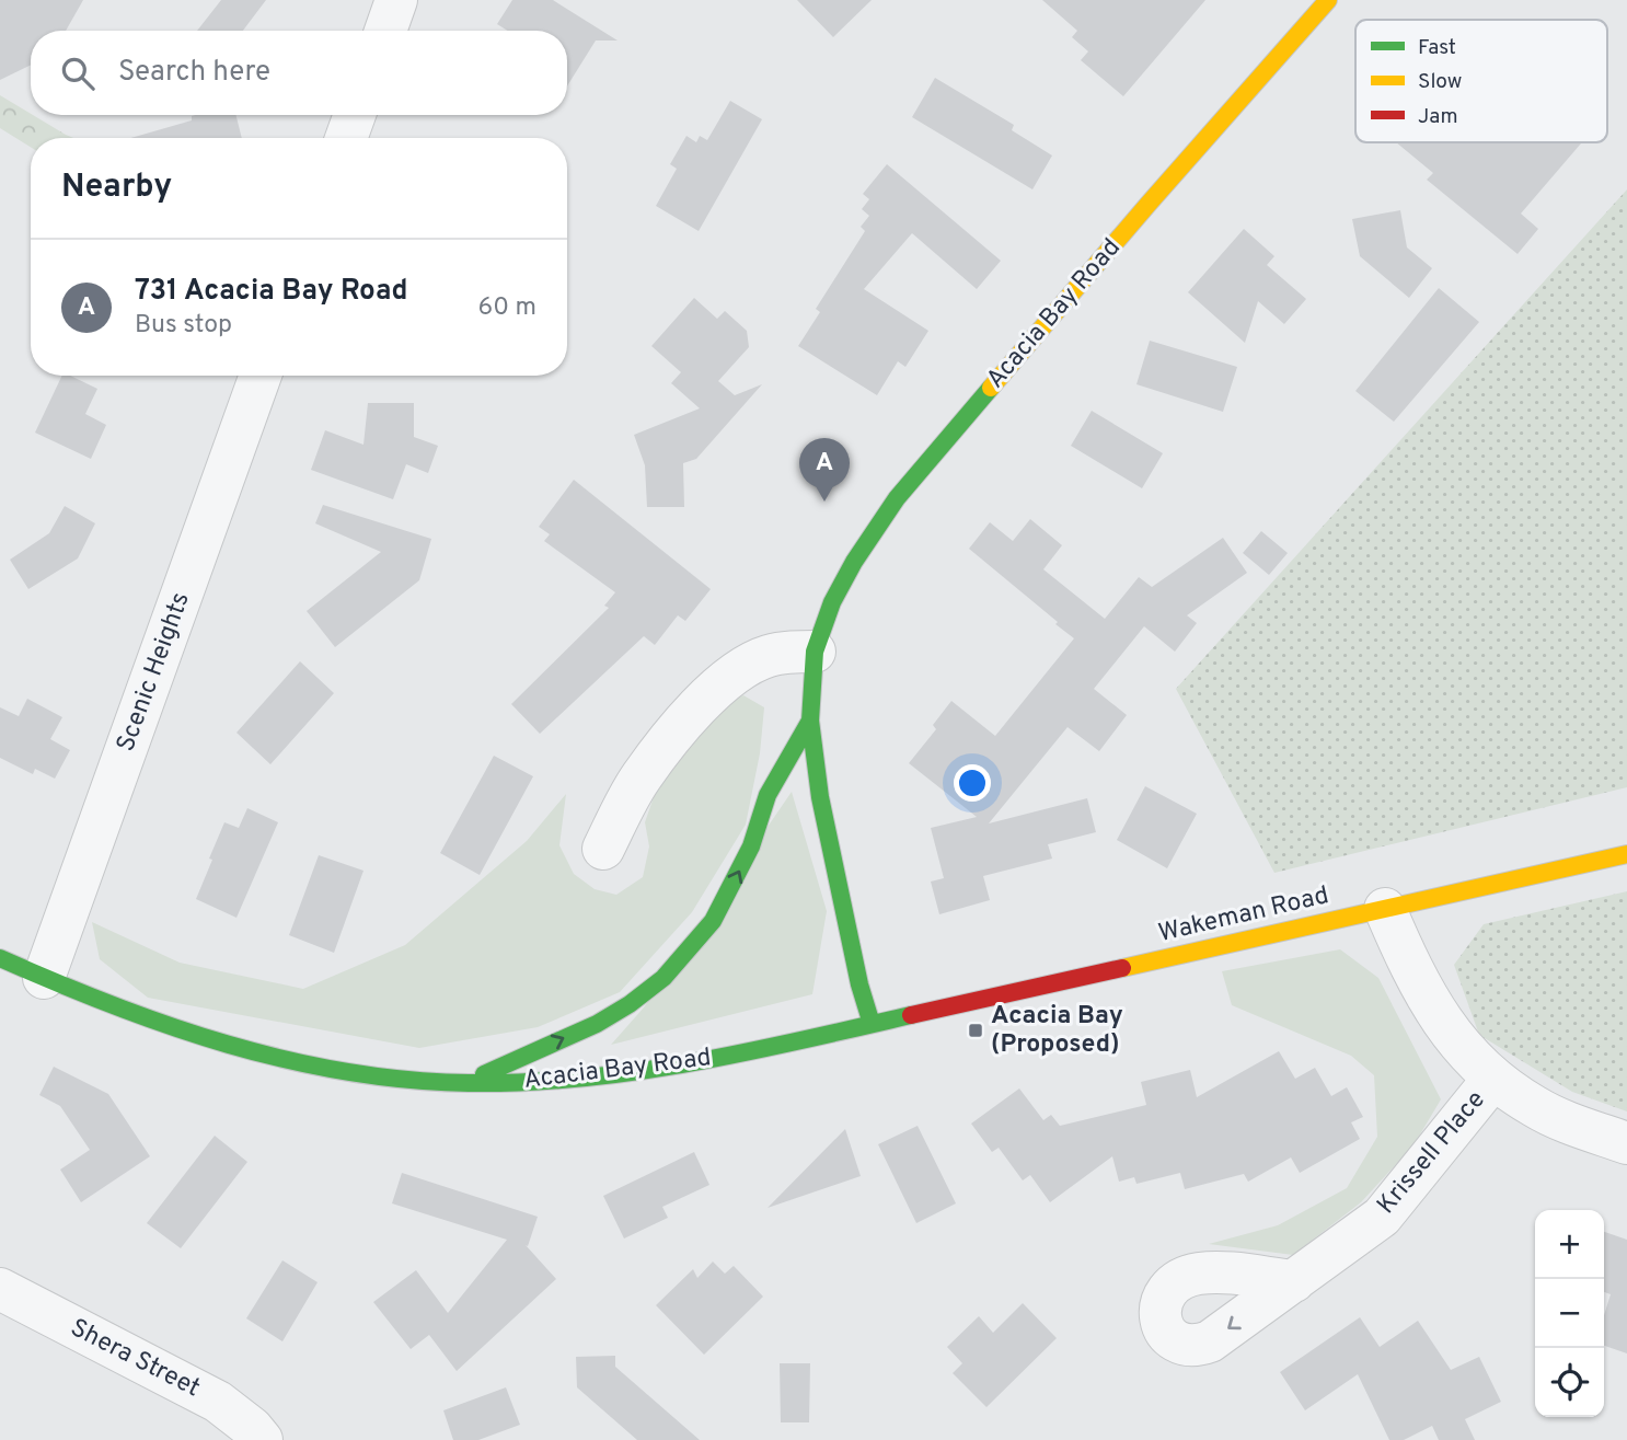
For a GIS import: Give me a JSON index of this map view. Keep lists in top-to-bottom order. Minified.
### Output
{"streets":{"street":["Acacia Bay Road","Scenic Heights","Wakeman Road","Krissell Place","Shera Street"]},"crossings":[["Acacia Bay Road","Scenic Heights"],["Acacia Bay Road","Wakeman Road"]],"places":{"transit":["Acacia Bay (Proposed)"]},"legend":["Fast","Slow","Jam"],"page":{"search":"Search here","heading":"Nearby","list":[{"mark":"A","name":"731 Acacia Bay Road","note":"Bus stop","value":"60 m"}],"pins":"A","map_buttons":["+","−"]}}
